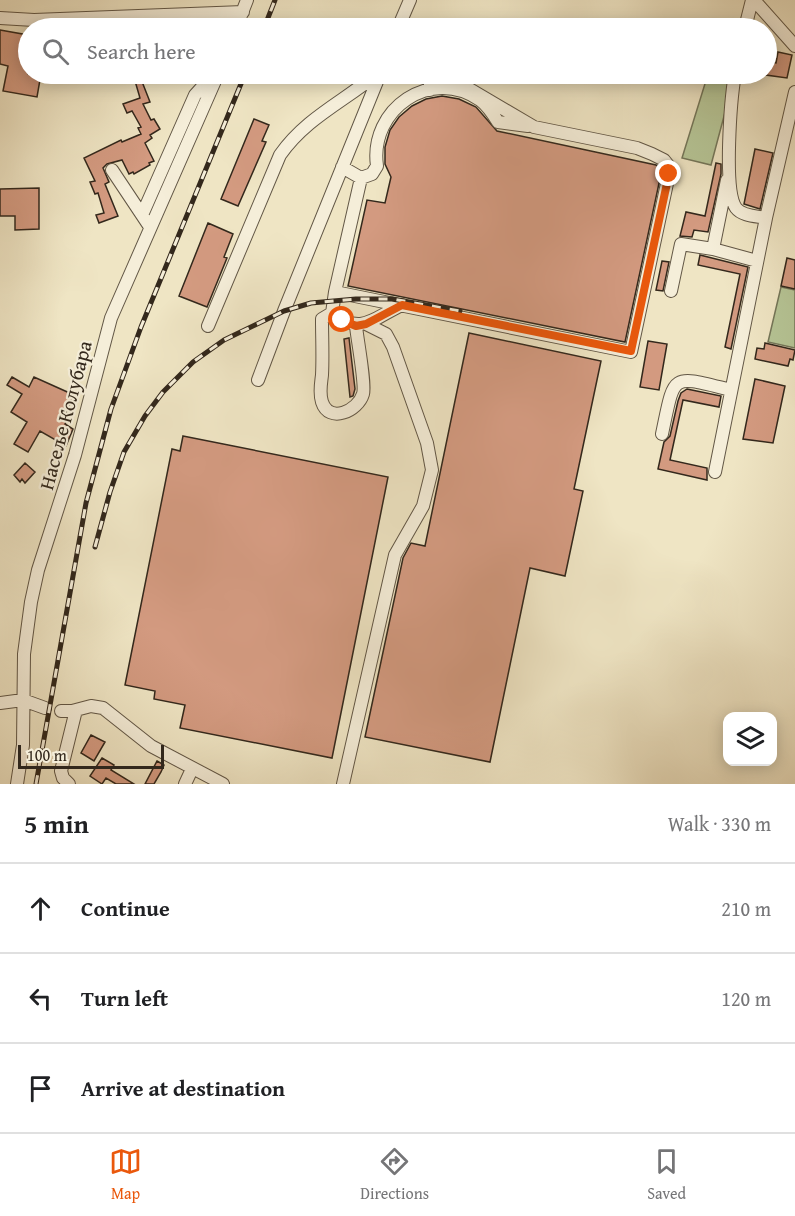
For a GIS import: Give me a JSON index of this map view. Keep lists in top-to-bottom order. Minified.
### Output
{"streets":{"street":["Насеље Колубара"]},"scale_bar":"100 m","page":{"search":"Search here","scale":"100 m","heading":["5 min","Walk · 330 m"],"list":[["Continue","210 m"],["Turn left","120 m"],"Arrive at destination"],"nav":["Map","Directions","Saved"]}}
